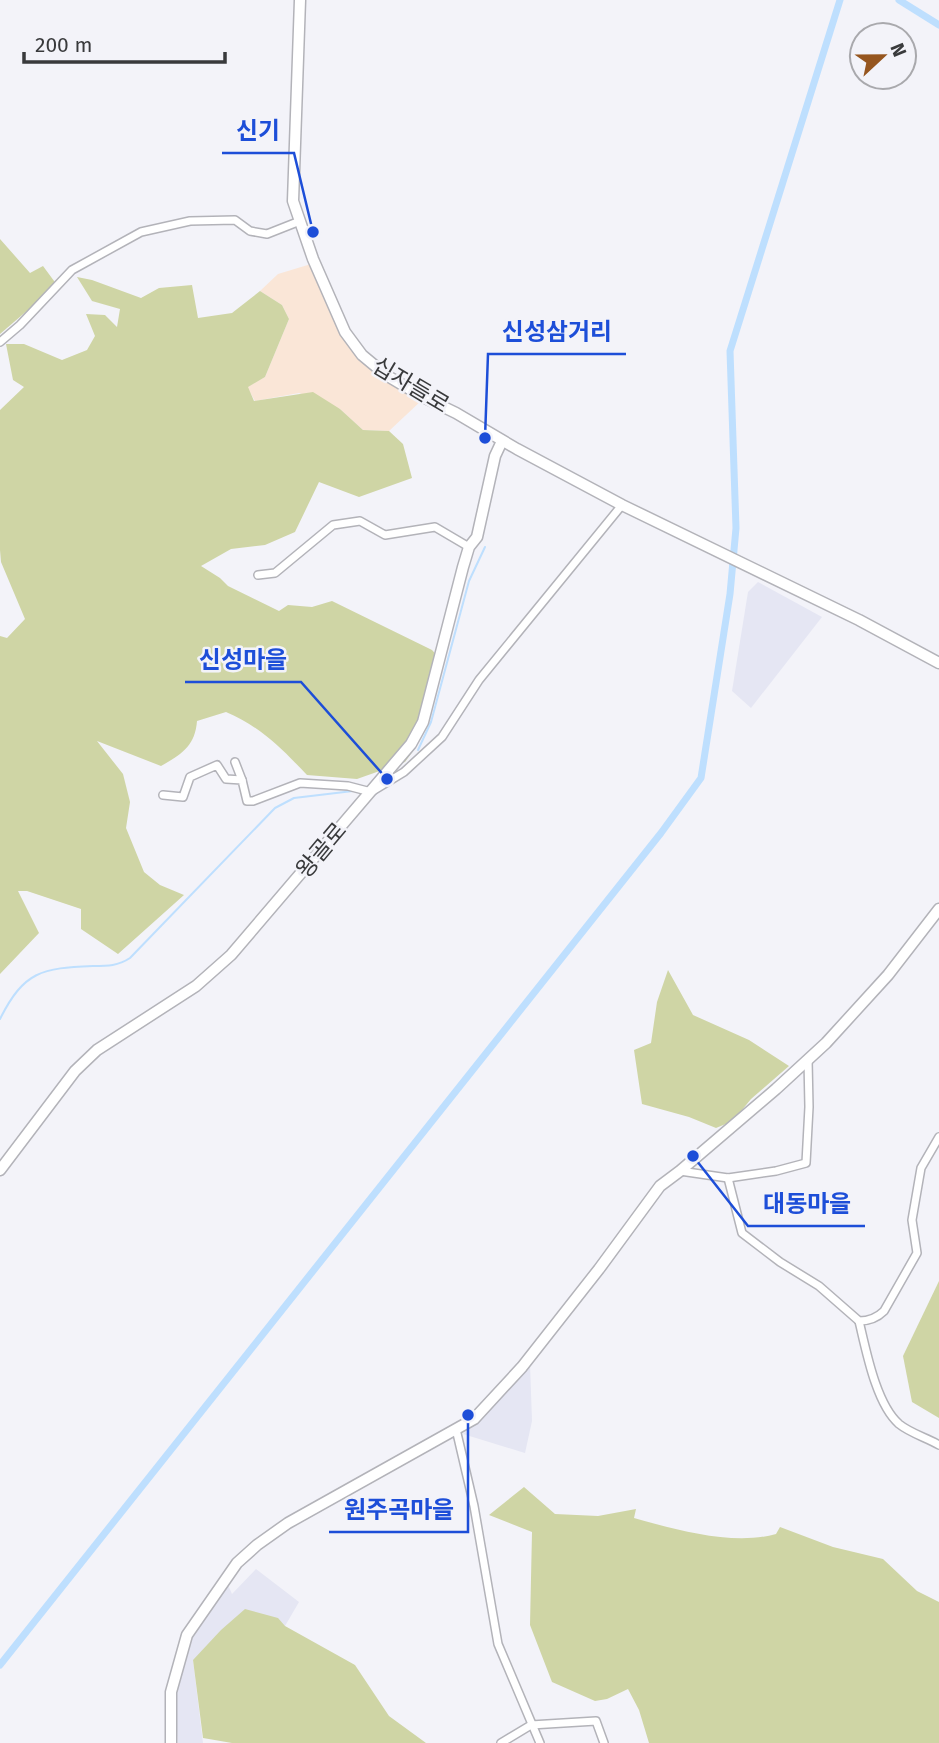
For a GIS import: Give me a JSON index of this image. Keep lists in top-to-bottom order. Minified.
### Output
{"streets":{"street":["십자들로","왕골로"]},"crossings":[["십자들로","왕골로"]],"places":["신기","신성삼거리","신성마을","대동마을","원주곡마을"],"scale_bar":"200 m","north":"right"}
